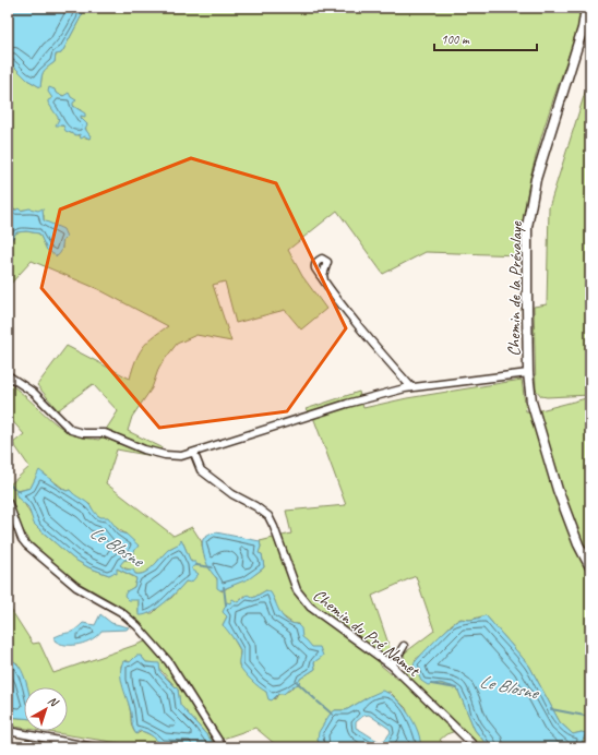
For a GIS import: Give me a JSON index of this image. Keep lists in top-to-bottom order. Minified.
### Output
{"streets":{"street":["Chemin de la Prévalaye","Chemin du Pré Namet"]},"water":["Le Blosne"],"scale_bar":"100 m","north":"top right"}
